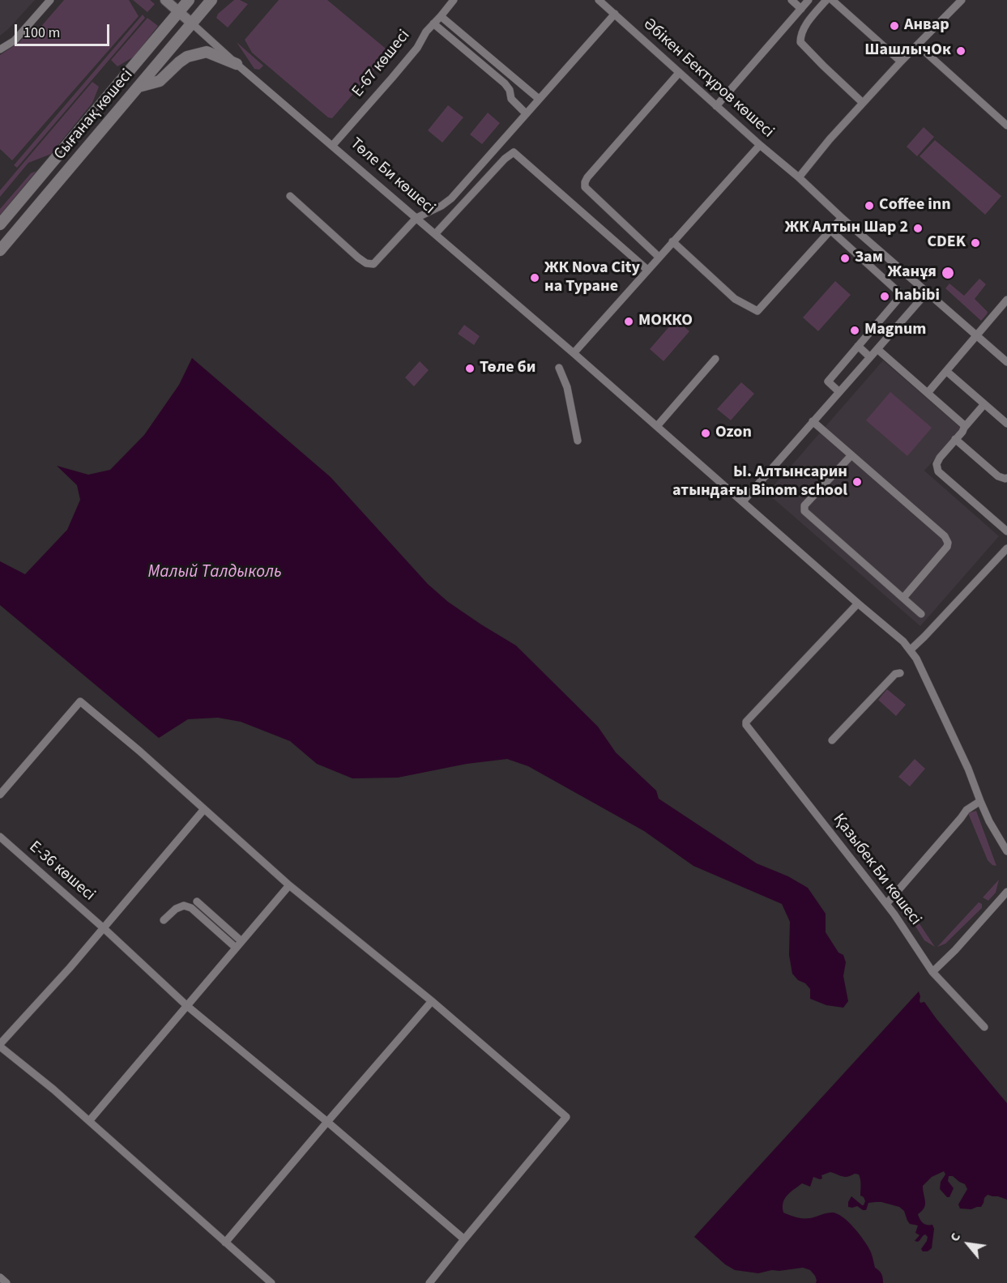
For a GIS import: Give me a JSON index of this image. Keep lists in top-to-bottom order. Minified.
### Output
{"streets":{"main road":["Сығанақ көшесі"],"street":["Е-67 көшесі","Әбікен Бектұров көшесі","Төле Би көшесі","Қазыбек Би көшесі","Е-36 көшесі"]},"crossings":[["Е-67 көшесі","Төле Би көшесі"],["Сығанақ көшесі","Төле Би көшесі"],["Төле Би көшесі","Қазыбек Би көшесі"]],"water":["Малый Талдыколь"],"places":["Анвар","ШашлычОк","Coffee inn","ЖК Алтын Шар 2","CDEK","Зам","Жанұя","ЖК Nova City на Туране","habibi","МОККО","Magnum","Төле би","Ozon","Ы. Алтынсарин атындағы Binom school"],"scale_bar":"100 m","north":"top left"}
